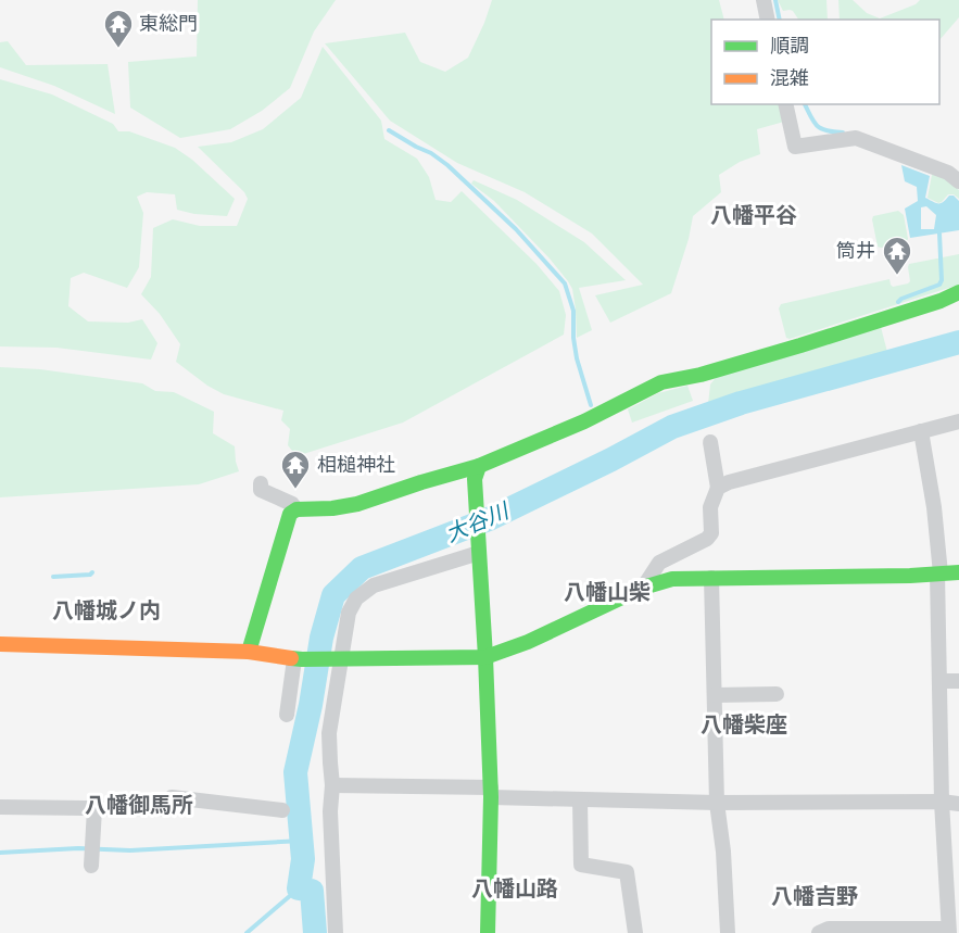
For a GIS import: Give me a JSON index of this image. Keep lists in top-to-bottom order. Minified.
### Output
{"districts":["八幡平谷","八幡山柴","八幡城ノ内","八幡柴座","八幡御馬所","八幡山路","八幡吉野"],"water":["大谷川"],"places":{"temple":["東総門","筒井","相槌神社"]},"legend":["順調","混雑"]}
